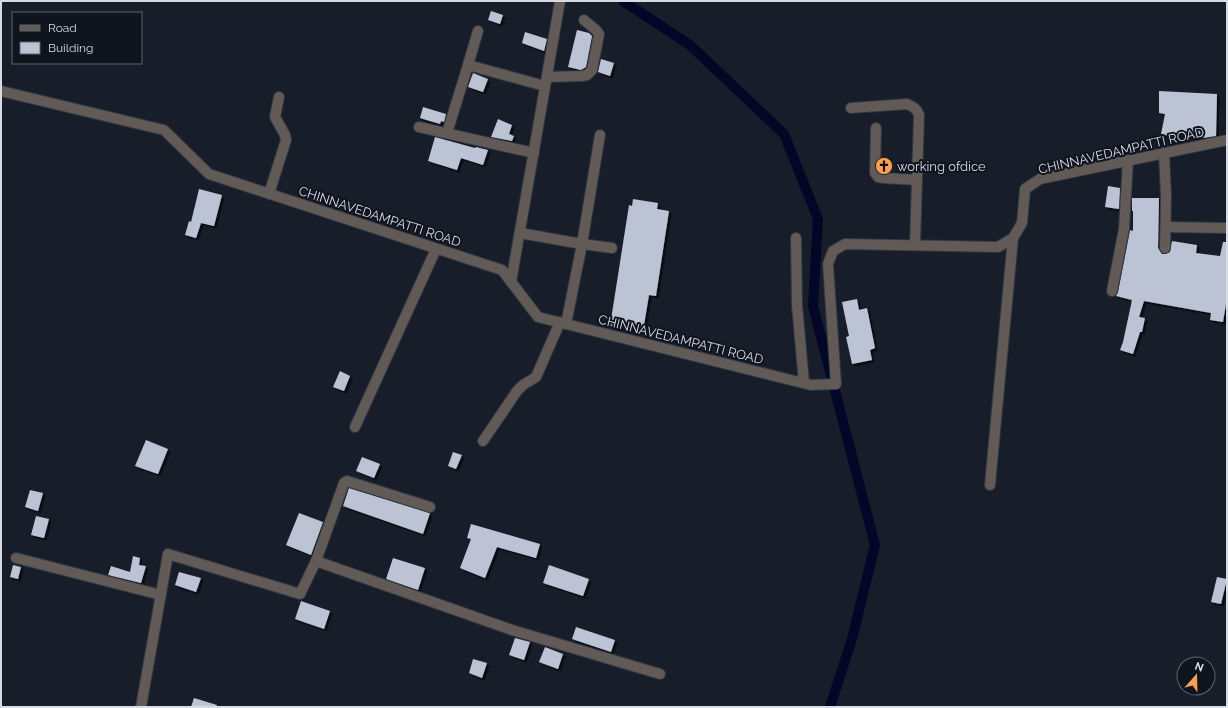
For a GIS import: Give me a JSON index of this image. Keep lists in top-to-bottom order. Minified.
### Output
{"streets":{"street":["CHINNAVEDAMPATTI ROAD"]},"places":{"church":["working ofdice"]},"legend":["Road","Building"],"north":"top"}
